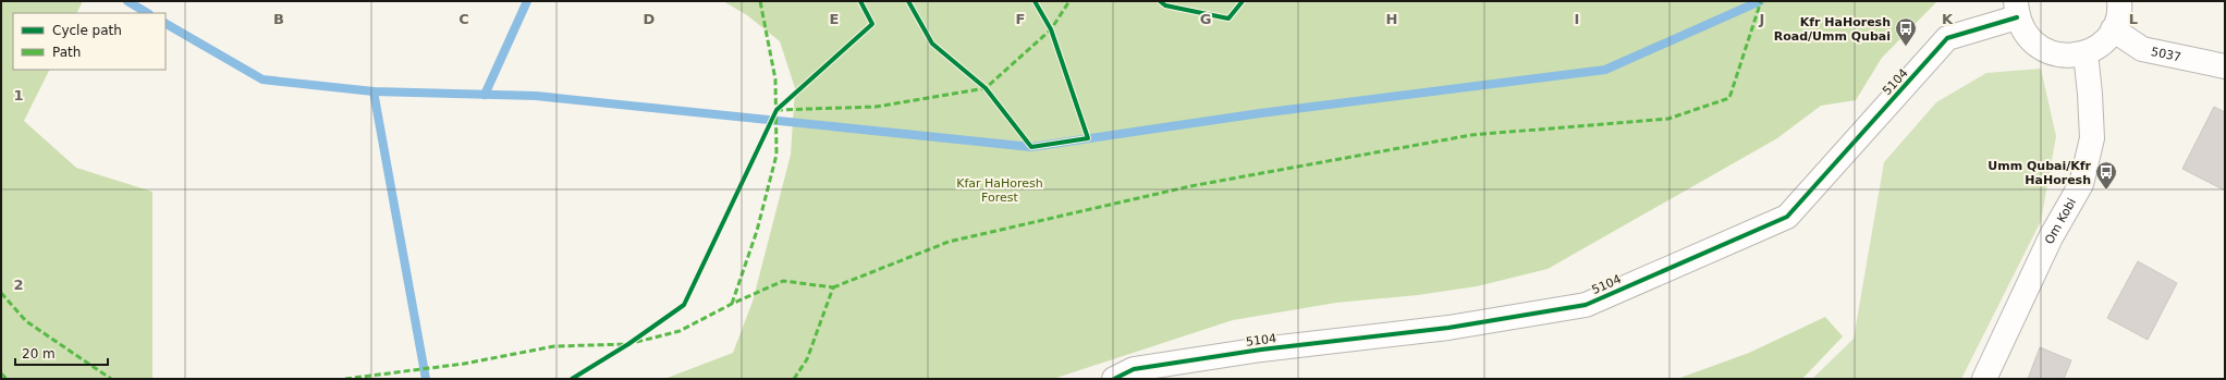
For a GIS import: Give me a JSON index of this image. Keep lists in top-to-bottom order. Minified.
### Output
{"streets":{"street":["5037","5104","Om Kobi"]},"parks":["Kfar HaHoresh Forest"],"places":{"bus stop":["Kfr HaHoresh Road/Umm Qubai","Umm Qubai/Kfr HaHoresh"]},"legend":["Cycle path","Path"],"scale_bar":"20 m","grid":{"columns":["B","C","D","E","F","G","H","I","J","K","L"],"rows":["1","2"]}}
